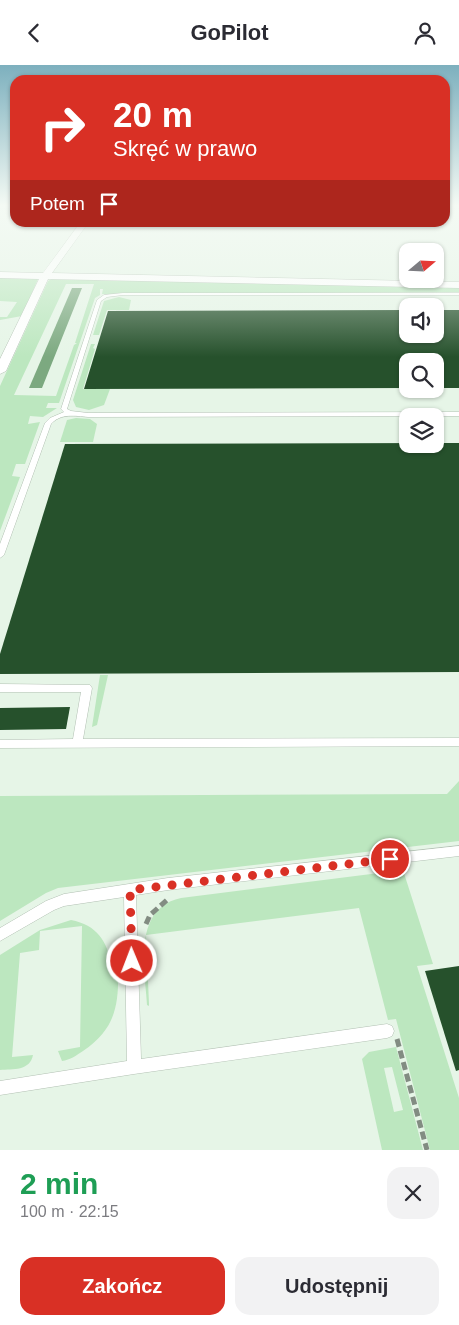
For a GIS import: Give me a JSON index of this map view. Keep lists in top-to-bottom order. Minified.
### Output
{"north":"right","page":{"header":"GoPilot","turn":["20 m","Skręć w prawo"],"then":"Potem","heading":["2 min","100 m · 22:15"],"buttons":["Zakończ","Udostępnij"]}}
